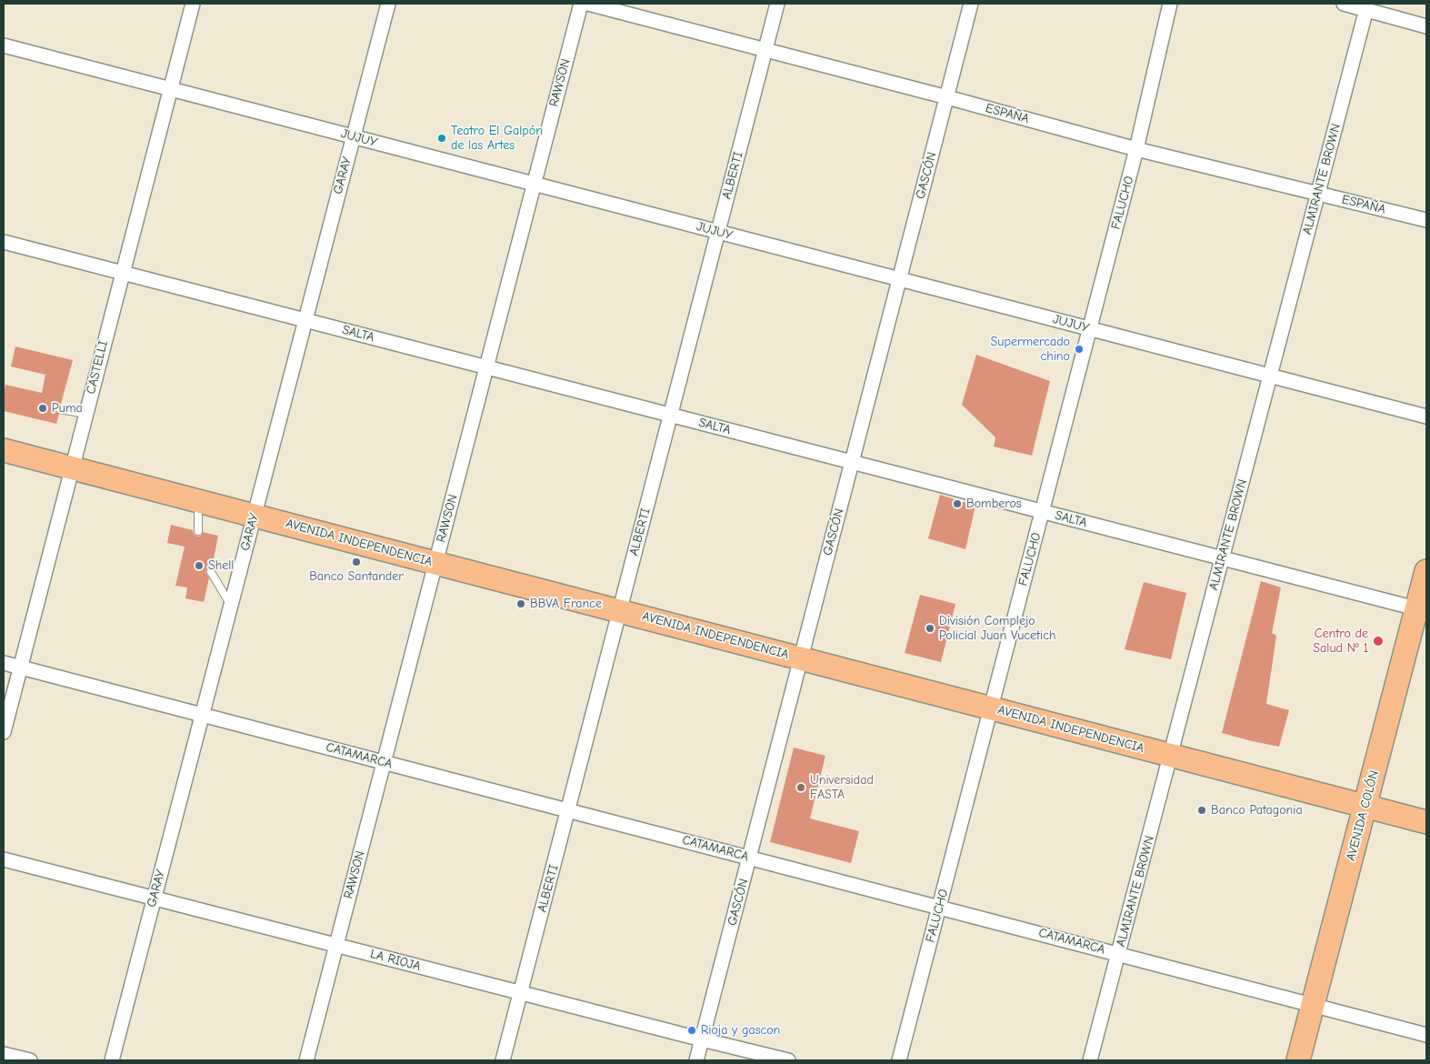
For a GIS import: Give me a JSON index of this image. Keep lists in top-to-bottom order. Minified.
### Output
{"streets":{"main road":["AVENIDA INDEPENDENCIA","AVENIDA COLÓN"],"street":["RAWSON","ESPAÑA","JUJUY","GARAY","ALBERTI","GASCÓN","ALMIRANTE BROWN","FALUCHO","SALTA","CASTELLI","CATAMARCA","LA RIOJA"]},"crossings":[["RAWSON","JUJUY"],["RAWSON","SALTA"],["RAWSON","AVENIDA INDEPENDENCIA"],["RAWSON","CATAMARCA"],["RAWSON","LA RIOJA"],["ESPAÑA","ALBERTI"],["ESPAÑA","GASCÓN"],["ESPAÑA","ALMIRANTE BROWN"],["ESPAÑA","FALUCHO"],["JUJUY","GARAY"],["JUJUY","ALBERTI"],["JUJUY","GASCÓN"],["JUJUY","ALMIRANTE BROWN"],["JUJUY","FALUCHO"],["JUJUY","CASTELLI"],["GARAY","SALTA"],["GARAY","AVENIDA INDEPENDENCIA"],["GARAY","CATAMARCA"],["GARAY","LA RIOJA"],["ALBERTI","SALTA"],["ALBERTI","AVENIDA INDEPENDENCIA"],["ALBERTI","CATAMARCA"],["ALBERTI","LA RIOJA"],["GASCÓN","SALTA"],["GASCÓN","AVENIDA INDEPENDENCIA"],["GASCÓN","CATAMARCA"],["GASCÓN","LA RIOJA"],["ALMIRANTE BROWN","SALTA"],["ALMIRANTE BROWN","AVENIDA INDEPENDENCIA"],["ALMIRANTE BROWN","CATAMARCA"],["FALUCHO","SALTA"],["FALUCHO","AVENIDA INDEPENDENCIA"],["FALUCHO","CATAMARCA"],["SALTA","CASTELLI"],["SALTA","AVENIDA COLÓN"],["CASTELLI","AVENIDA INDEPENDENCIA"],["CASTELLI","CATAMARCA"],["AVENIDA INDEPENDENCIA","AVENIDA COLÓN"],["CATAMARCA","AVENIDA COLÓN"]],"places":["Teatro El Galpón de las Artes","Supermercado chino","Puma","Bomberos","Banco Santander","Shell","BBVA France","División Complejo Policial Juan Vucetich","Centro de Salud Nº 1","Universidad FASTA","Banco Patagonia","Rioja y gascon"]}
